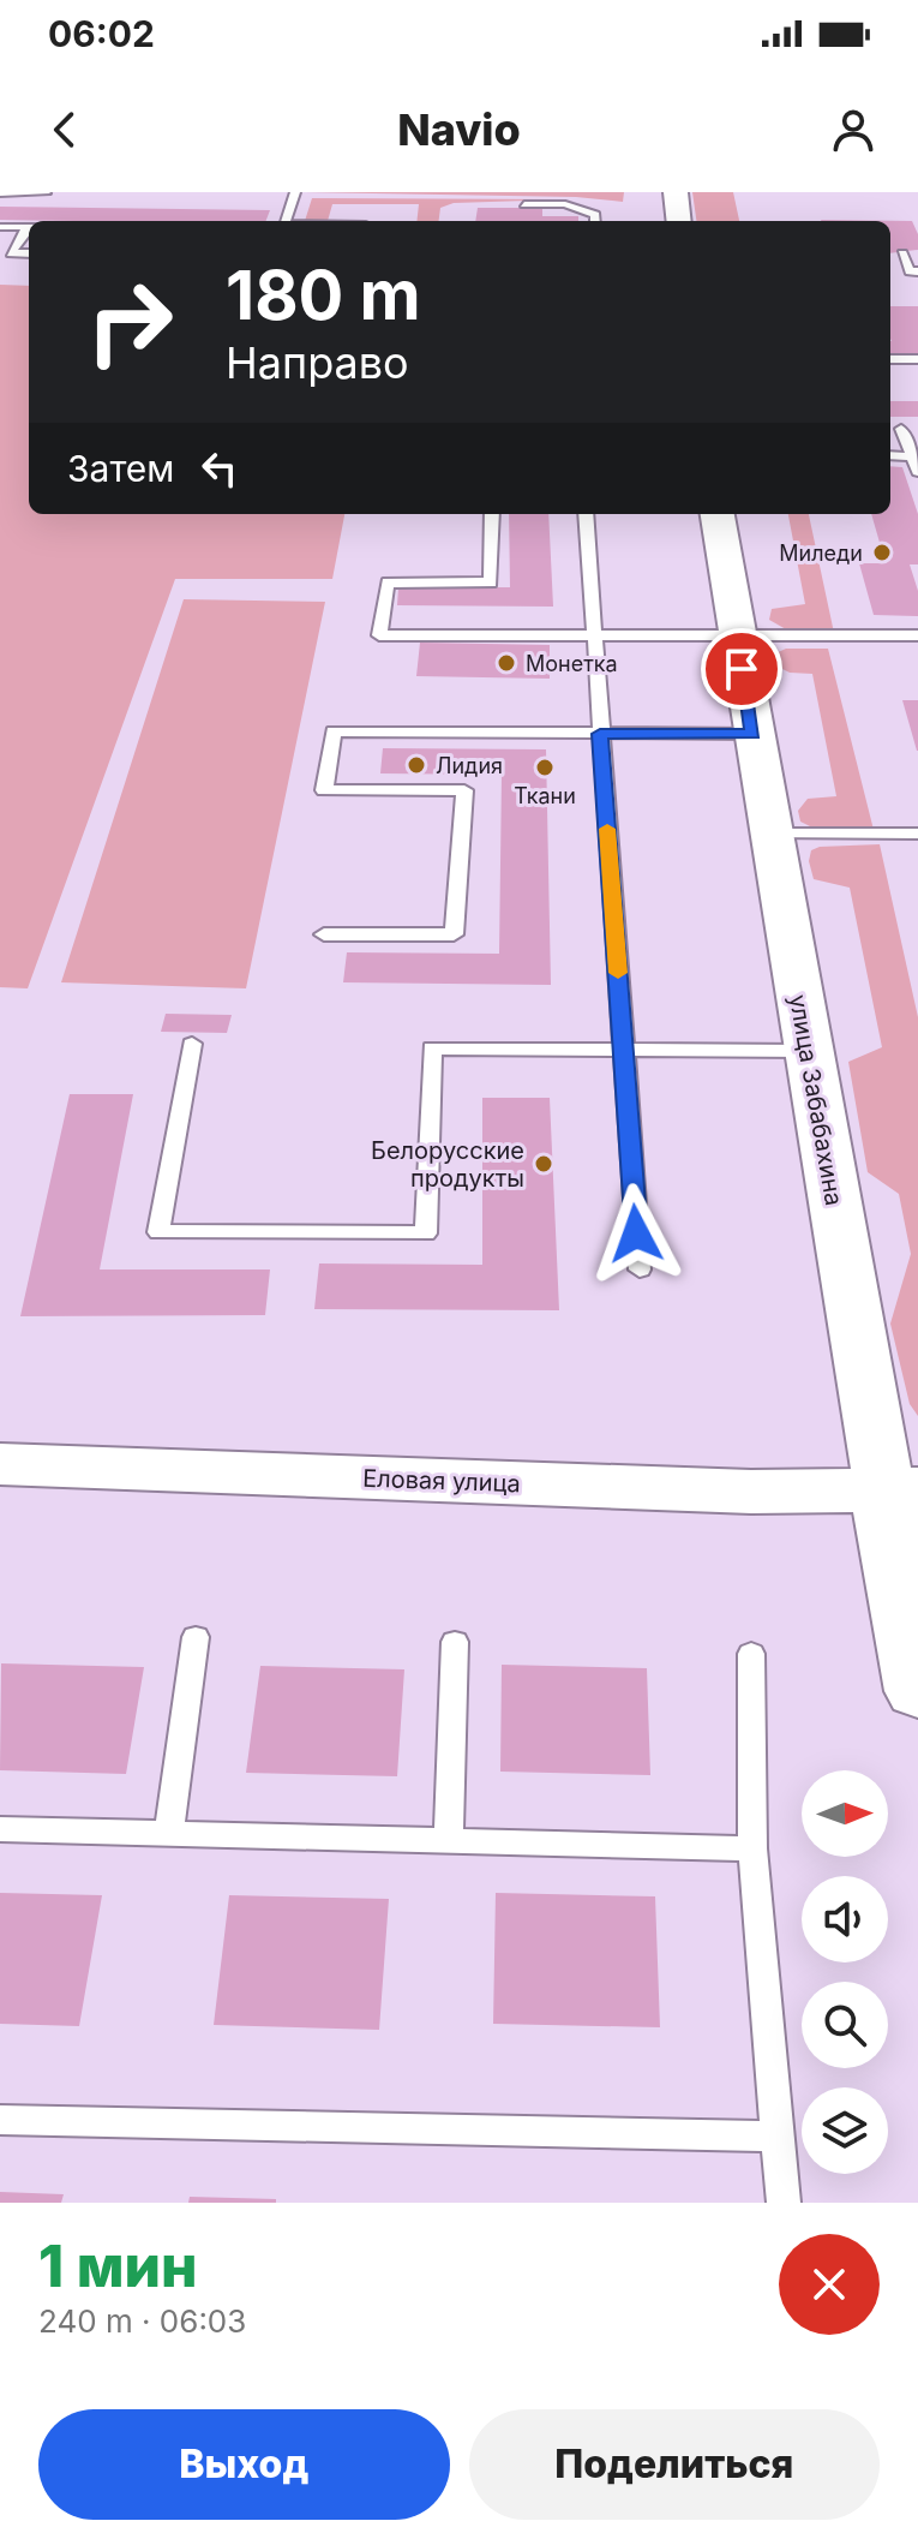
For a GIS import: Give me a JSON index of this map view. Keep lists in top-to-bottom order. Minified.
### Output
{"streets":{"street":["улица Забабахина","Еловая улица"]},"crossings":[["улица Забабахина","Еловая улица"]],"places":["Миледи","Монетка","Лидия","Ткани","Белорусские продукты"],"north":"right","page":{"status":"06:02","header":"Navio","turn":["180 m","Направо"],"then":"Затем","heading":["1 мин","240 m · 06:03"],"buttons":["Выход","Поделиться"]}}
